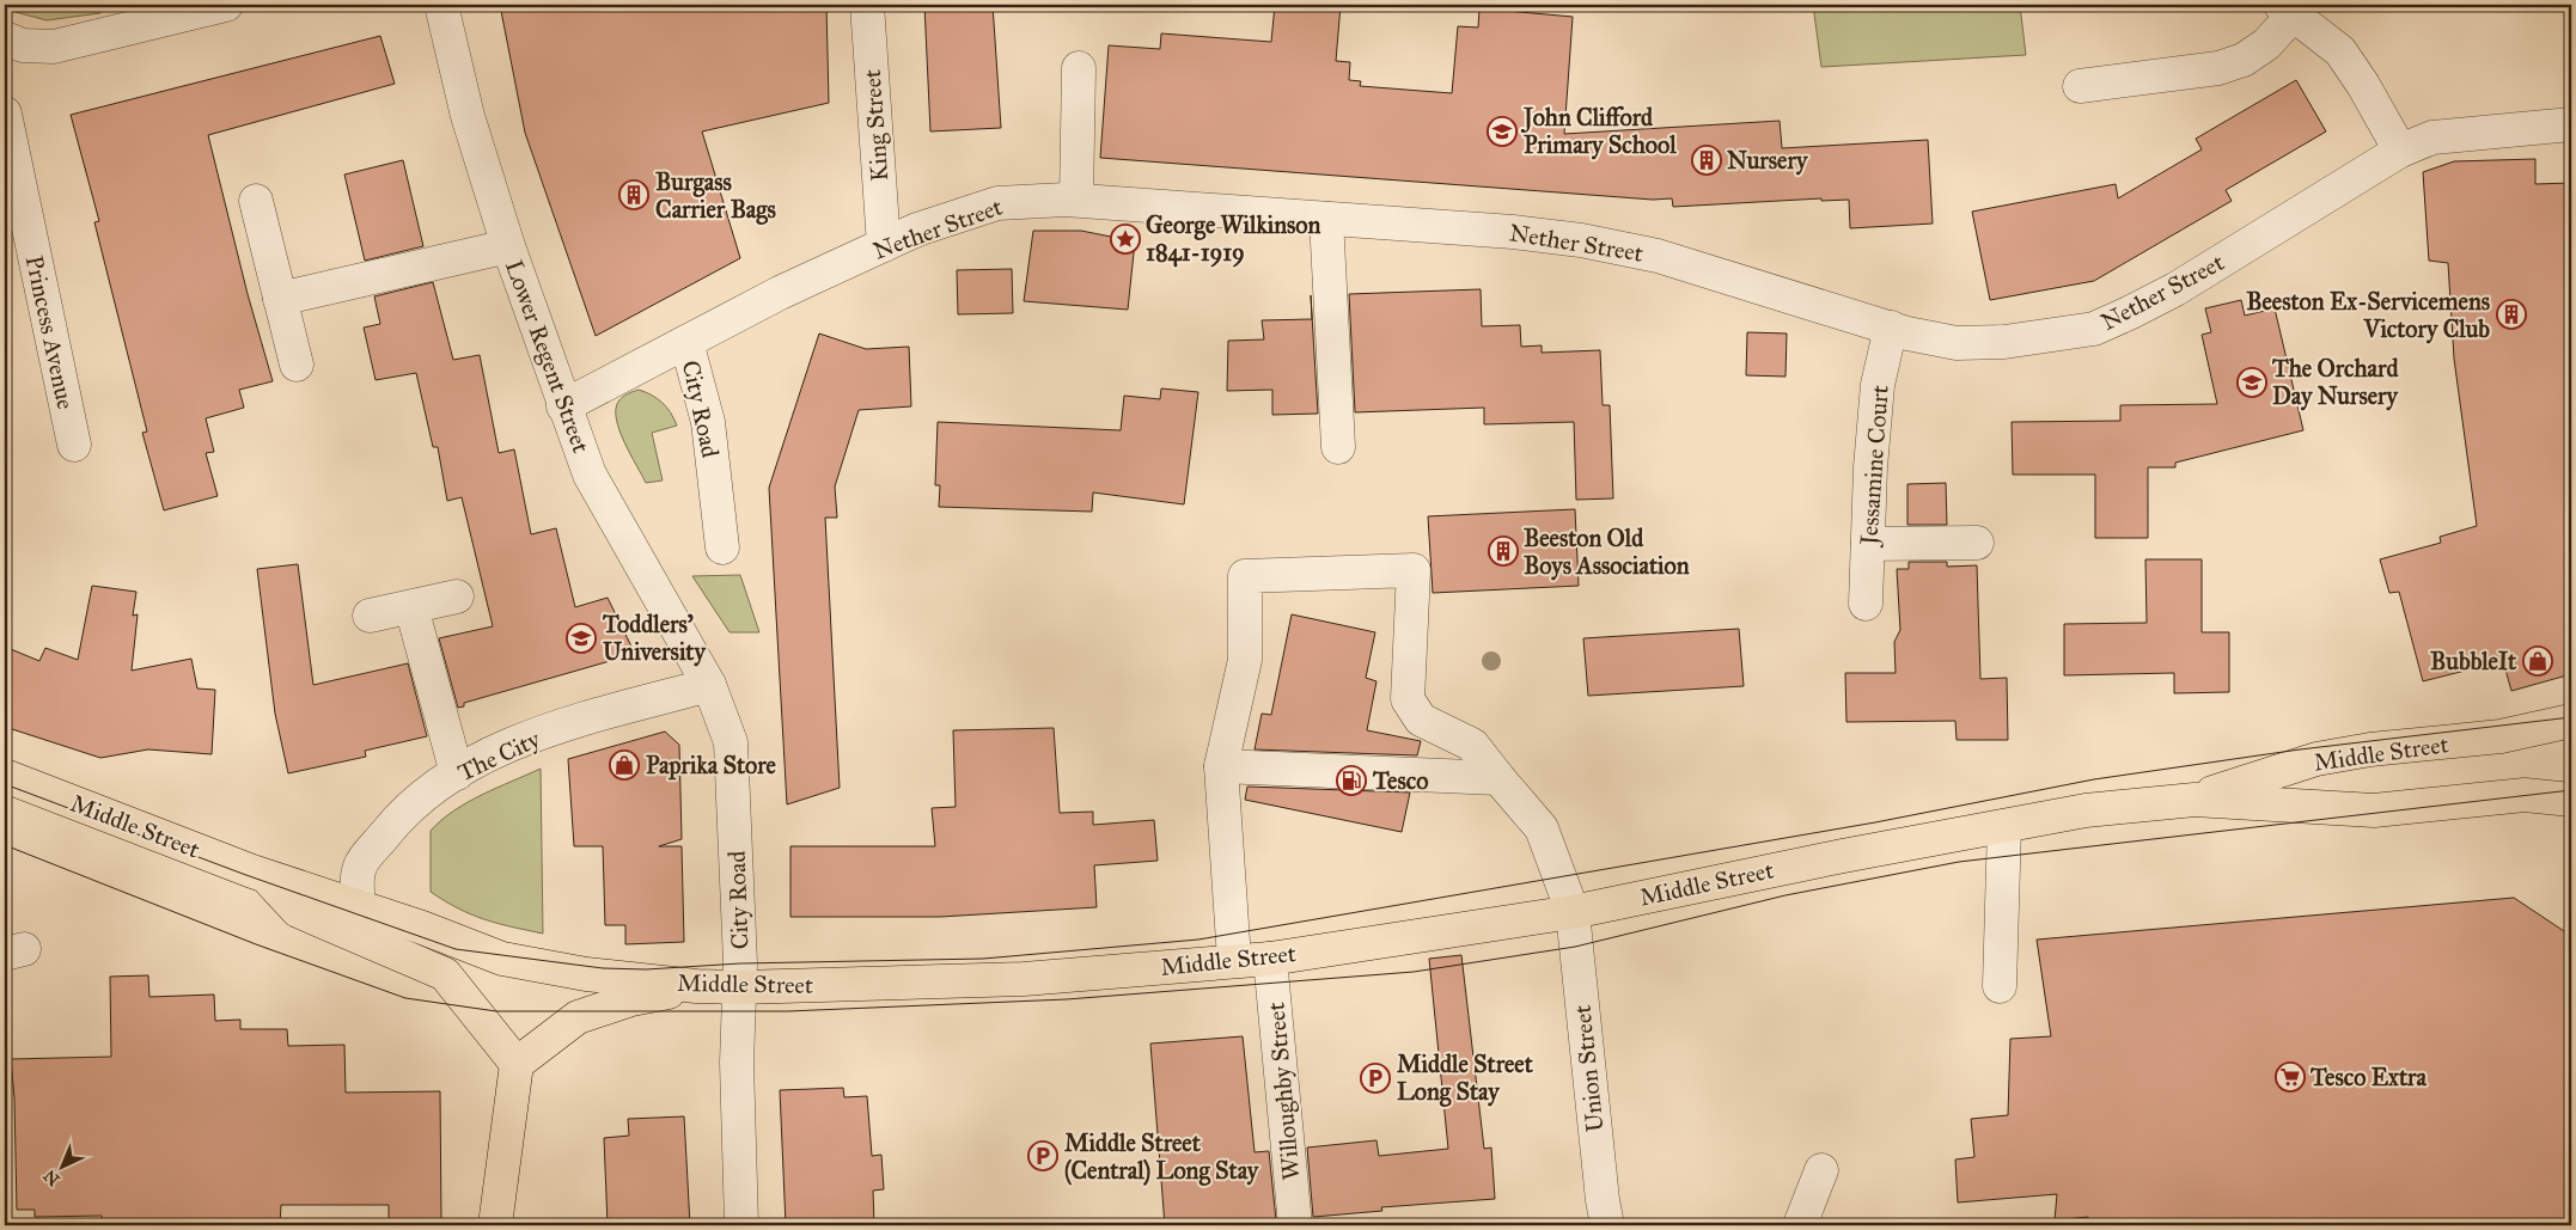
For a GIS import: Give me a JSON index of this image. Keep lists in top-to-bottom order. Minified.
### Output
{"streets":{"main road":["Middle Street"],"street":["King Street","Nether Street","Princess Avenue","Lower Regent Street","City Road","Jessamine Court","The City","Union Street","Willoughby Street"]},"crossings":[["King Street","Nether Street"],["Nether Street","Lower Regent Street"],["Nether Street","City Road"],["Nether Street","Jessamine Court"],["Lower Regent Street","City Road"],["Lower Regent Street","The City"],["City Road","Middle Street"],["City Road","The City"],["Middle Street","The City"],["Middle Street","Union Street"],["Middle Street","Willoughby Street"]],"places":{"school or university":["John Clifford Primary School","The Orchard Day Nursery","Toddlers' University"],"building":["Nursery","Burgass Carrier Bags","Beeston Ex-Servicemens Victory Club","Beeston Old Boys Association"],"place":["George Wilkinson 1841-1919"],"shop":["BubbleIt","Paprika Store"],"fuel station":["Tesco"],"supermarket":["Tesco Extra"],"parking":["Middle Street Long Stay","Middle Street (Central) Long Stay"]},"north":"bottom left"}
